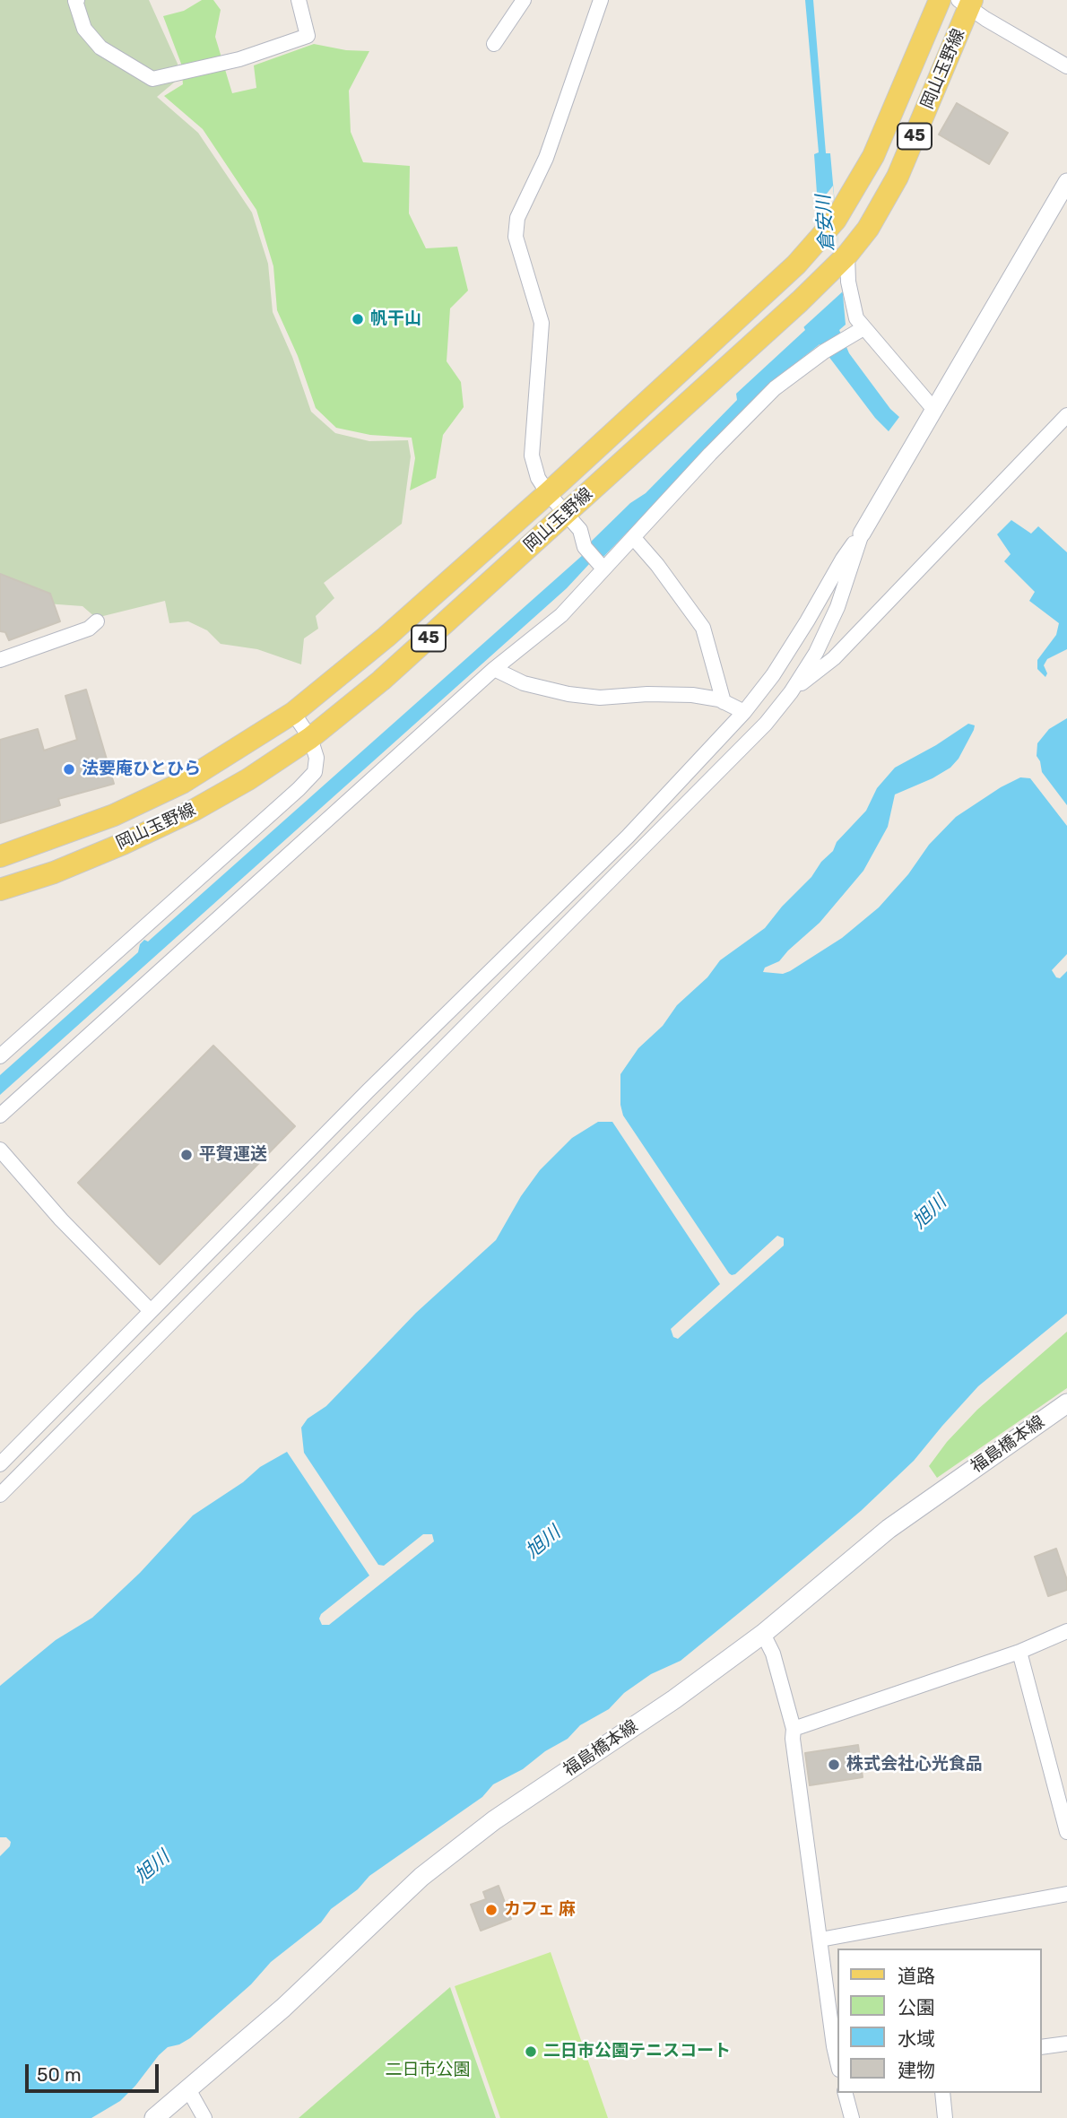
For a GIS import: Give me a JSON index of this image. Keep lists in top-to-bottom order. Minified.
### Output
{"streets":{"main road":["岡山玉野線","45","福島橋本線"]},"water":["倉安川","旭川"],"parks":["二日市公園"],"places":["帆干山","法要庵ひとひら","平賀運送","株式会社心光食品","カフェ 麻","二日市公園テニスコート"],"legend":["道路","公園","水域","建物"],"scale_bar":"50 m"}
